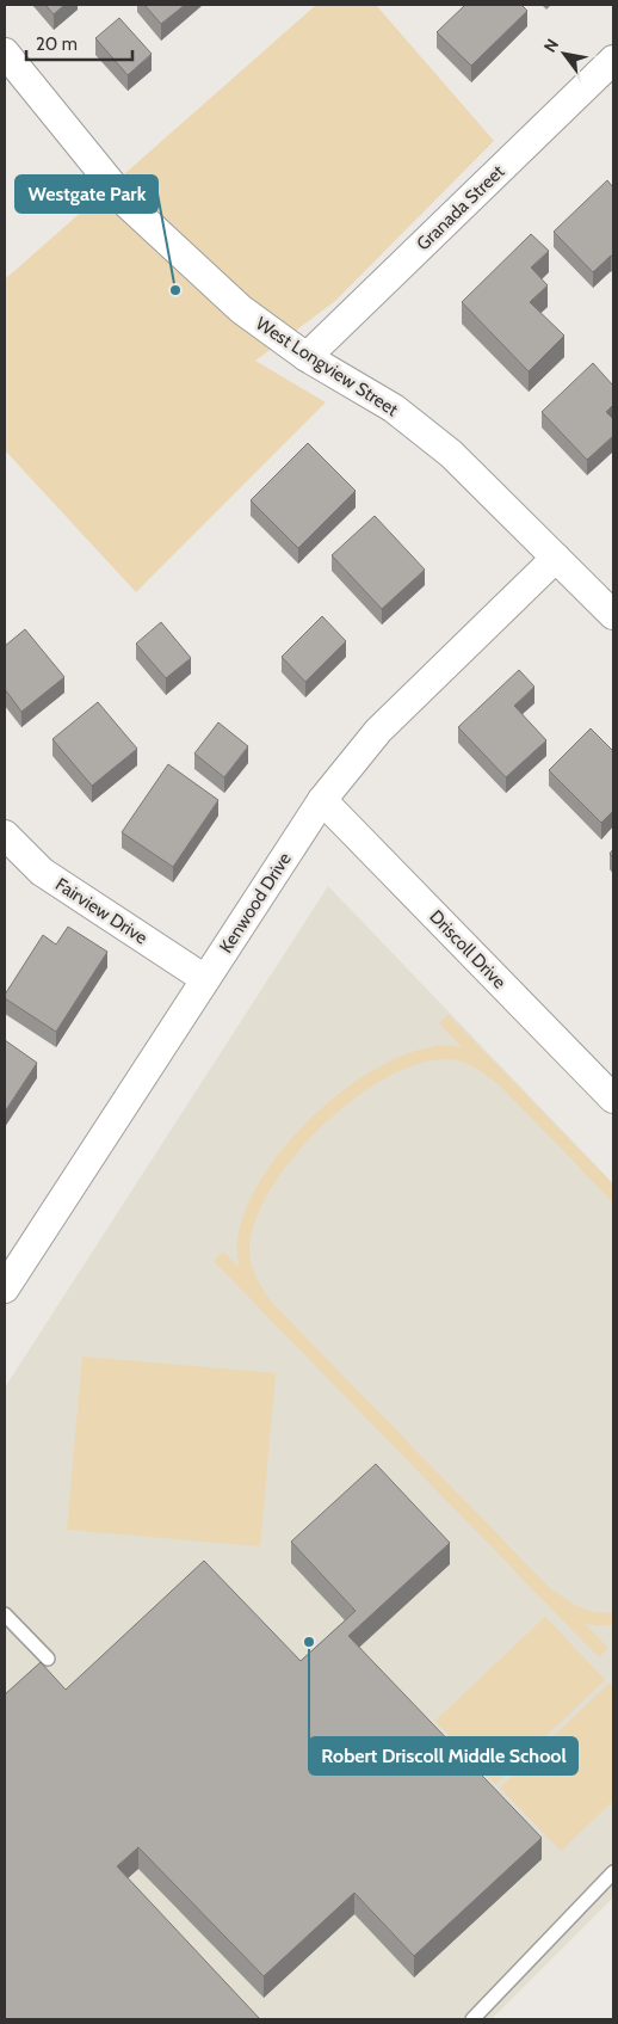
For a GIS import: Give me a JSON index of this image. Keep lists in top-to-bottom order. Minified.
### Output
{"streets":{"street":["Granada Street","West Longview Street","Kenwood Drive","Fairview Drive","Driscoll Drive"]},"crossings":[["Granada Street","West Longview Street"],["West Longview Street","Kenwood Drive"],["Kenwood Drive","Fairview Drive"],["Kenwood Drive","Driscoll Drive"]],"places":["Westgate Park","Robert Driscoll Middle School"],"scale_bar":"20 m","north":"top left"}
